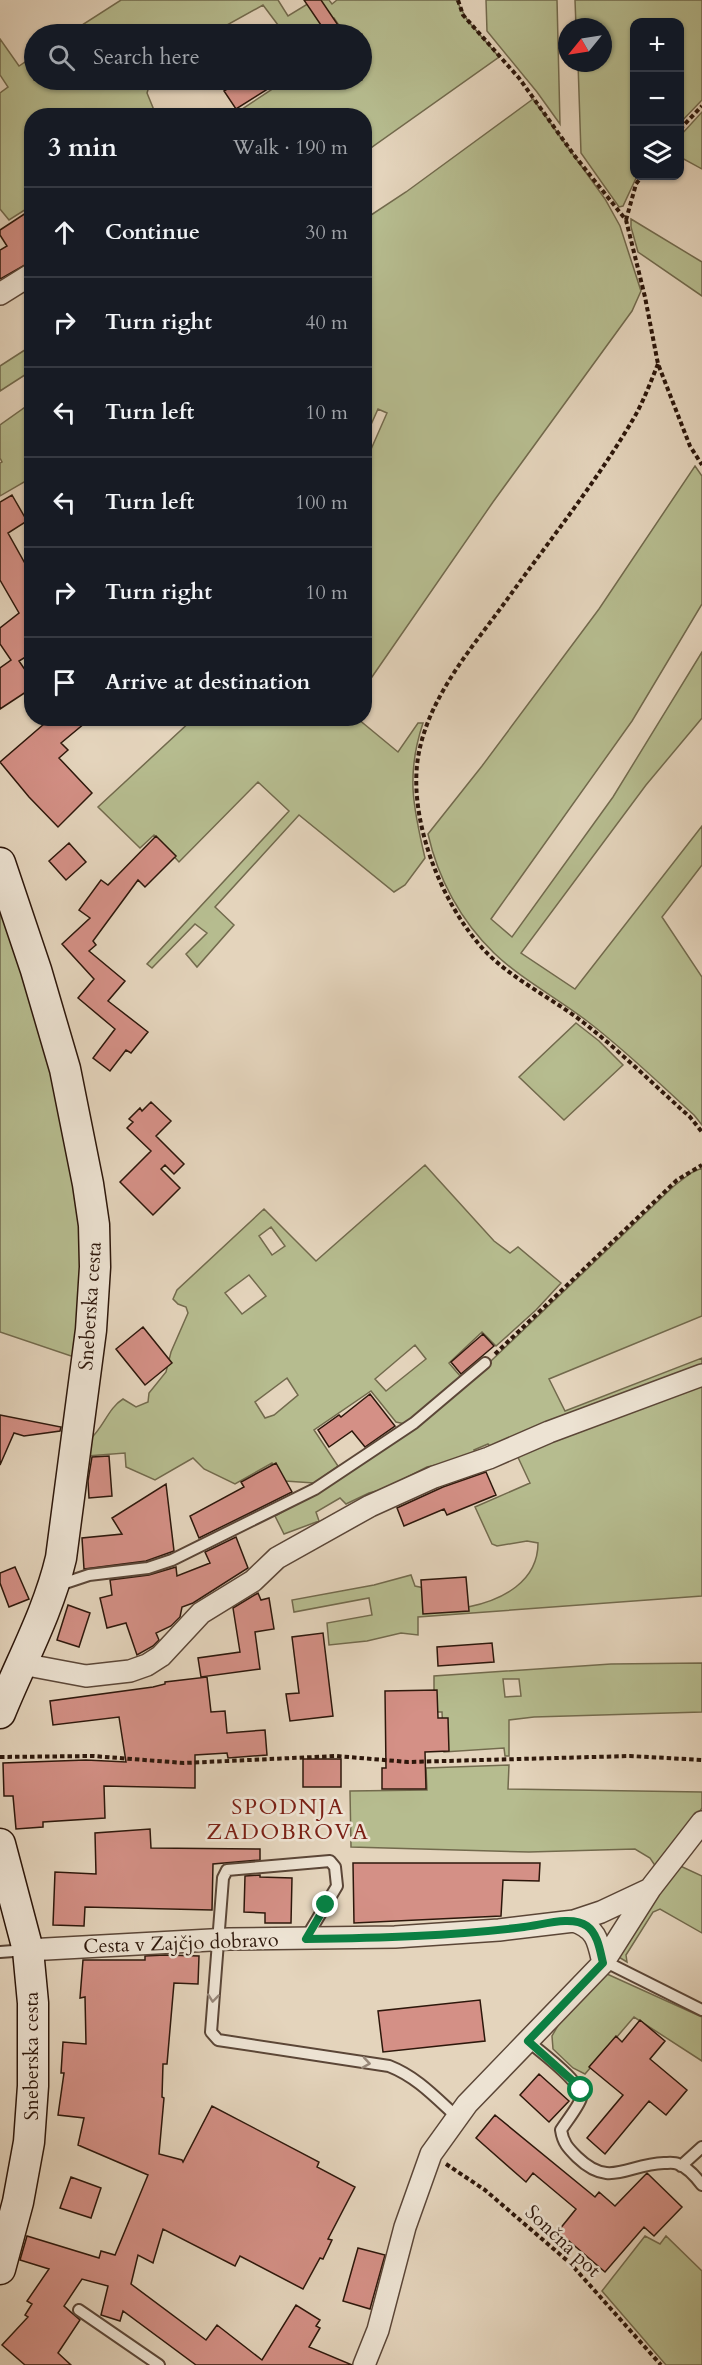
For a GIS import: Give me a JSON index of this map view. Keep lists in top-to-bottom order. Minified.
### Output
{"streets":{"street":["Sneberska cesta","Cesta v Zajčjo dobravo"],"path":["Sončna pot"]},"crossings":[["Sneberska cesta","Cesta v Zajčjo dobravo"],["Cesta v Zajčjo dobravo","Sončna pot"]],"districts":["SPODNJA ZADOBROVA"],"north":"bottom left","page":{"map_buttons":["+","−"],"search":"Search here","heading":["3 min","Walk · 190 m"],"list":[["Continue","30 m"],["Turn right","40 m"],["Turn left","10 m"],["Turn left","100 m"],["Turn right","10 m"],"Arrive at destination"]}}
